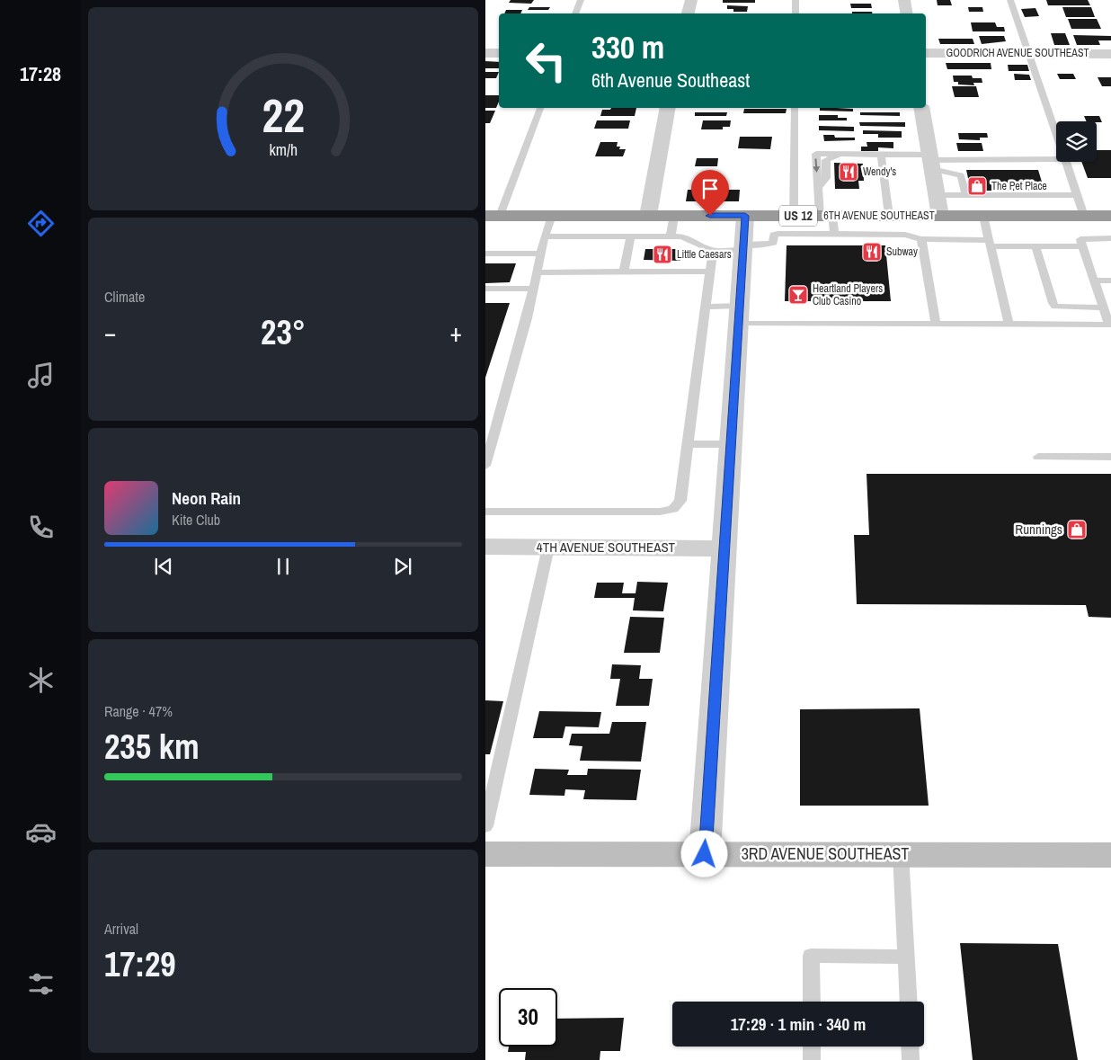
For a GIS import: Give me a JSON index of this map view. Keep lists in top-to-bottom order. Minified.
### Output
{"streets":{"highway":["US 12","6TH AVENUE SOUTHEAST"],"street":["GOODRICH AVENUE SOUTHEAST","4TH AVENUE SOUTHEAST","3RD AVENUE SOUTHEAST"]},"places":{"restaurant":["Wendy's","Subway","Little Caesars"],"shop":["The Pet Place","Runnings"],"bar":["Heartland Players Club Casino"]},"page":{"tabs":"17:28","turn":["330 m","6th Avenue Southeast"],"tile":["Climate",["Range · 47%","235 km"],["Arrival","17:29"]],"heat":["−","23°","+"],"song":["Neon Rain","Kite Club"],"limit":"30","trip":"17:29 · 1 min · 340 m","gauge":["22","km/h"]}}
